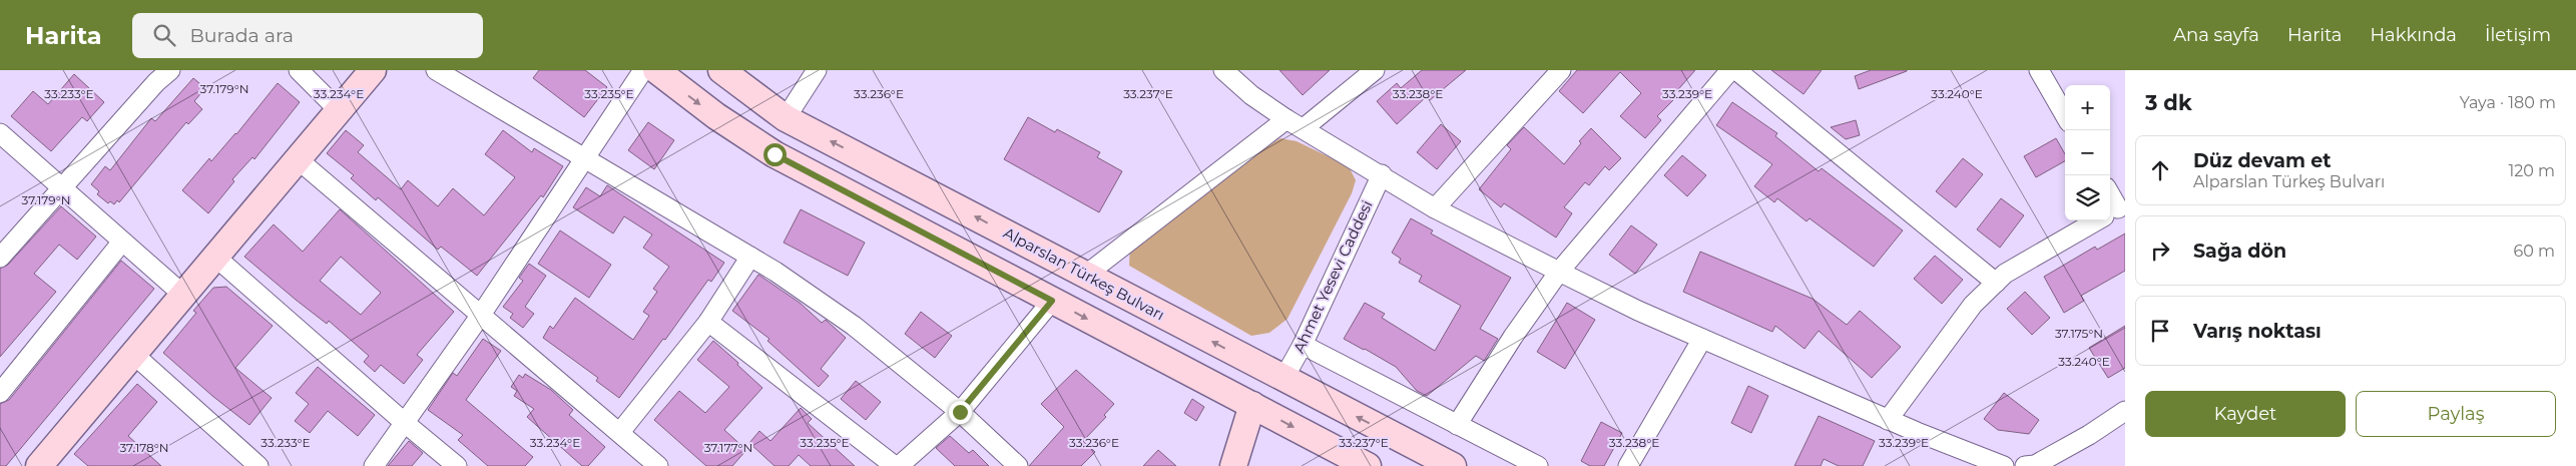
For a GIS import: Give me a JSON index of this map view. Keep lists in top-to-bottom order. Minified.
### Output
{"streets":{"main road":["Alparslan Türkeş Bulvarı"],"street":["Ahmet Yesevi Caddesi"]},"crossings":[["Alparslan Türkeş Bulvarı","Ahmet Yesevi Caddesi"]],"page":{"header":"Harita","search":"Burada ara","nav":["Ana sayfa","Harita","Hakkında","İletişim"],"heading":["3 dk","Yaya · 180 m"],"map_buttons":["+","−"],"list":[["Düz devam et","Alparslan Türkeş Bulvarı","120 m"],["Sağa dön","60 m"],"Varış noktası"],"buttons":["Kaydet","Paylaş"]},"coordinates":["37.179°N","33.233°E","33.234°E","33.235°E","33.236°E","33.238°E","33.240°E","33.237°E","33.239°E","37.175°N","37.178°N","37.177°N"]}
